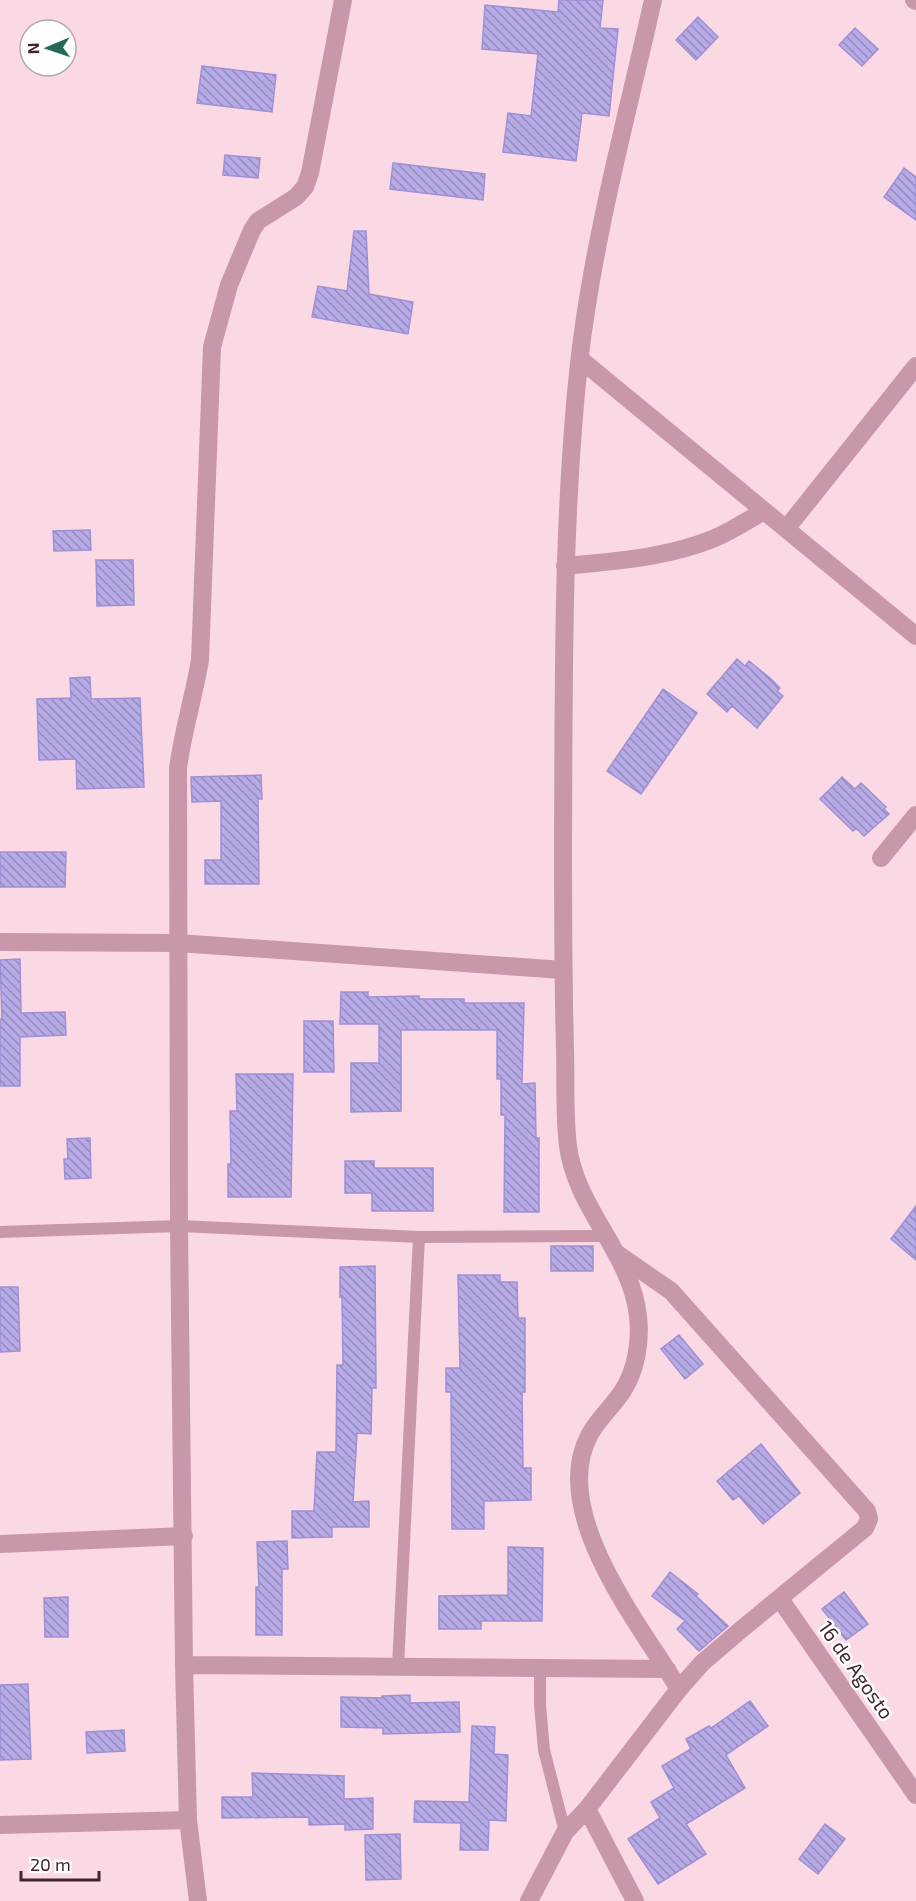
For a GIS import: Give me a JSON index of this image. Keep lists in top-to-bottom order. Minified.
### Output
{"streets":{"street":["16 de Agosto"]},"scale_bar":"20 m","north":"left"}
